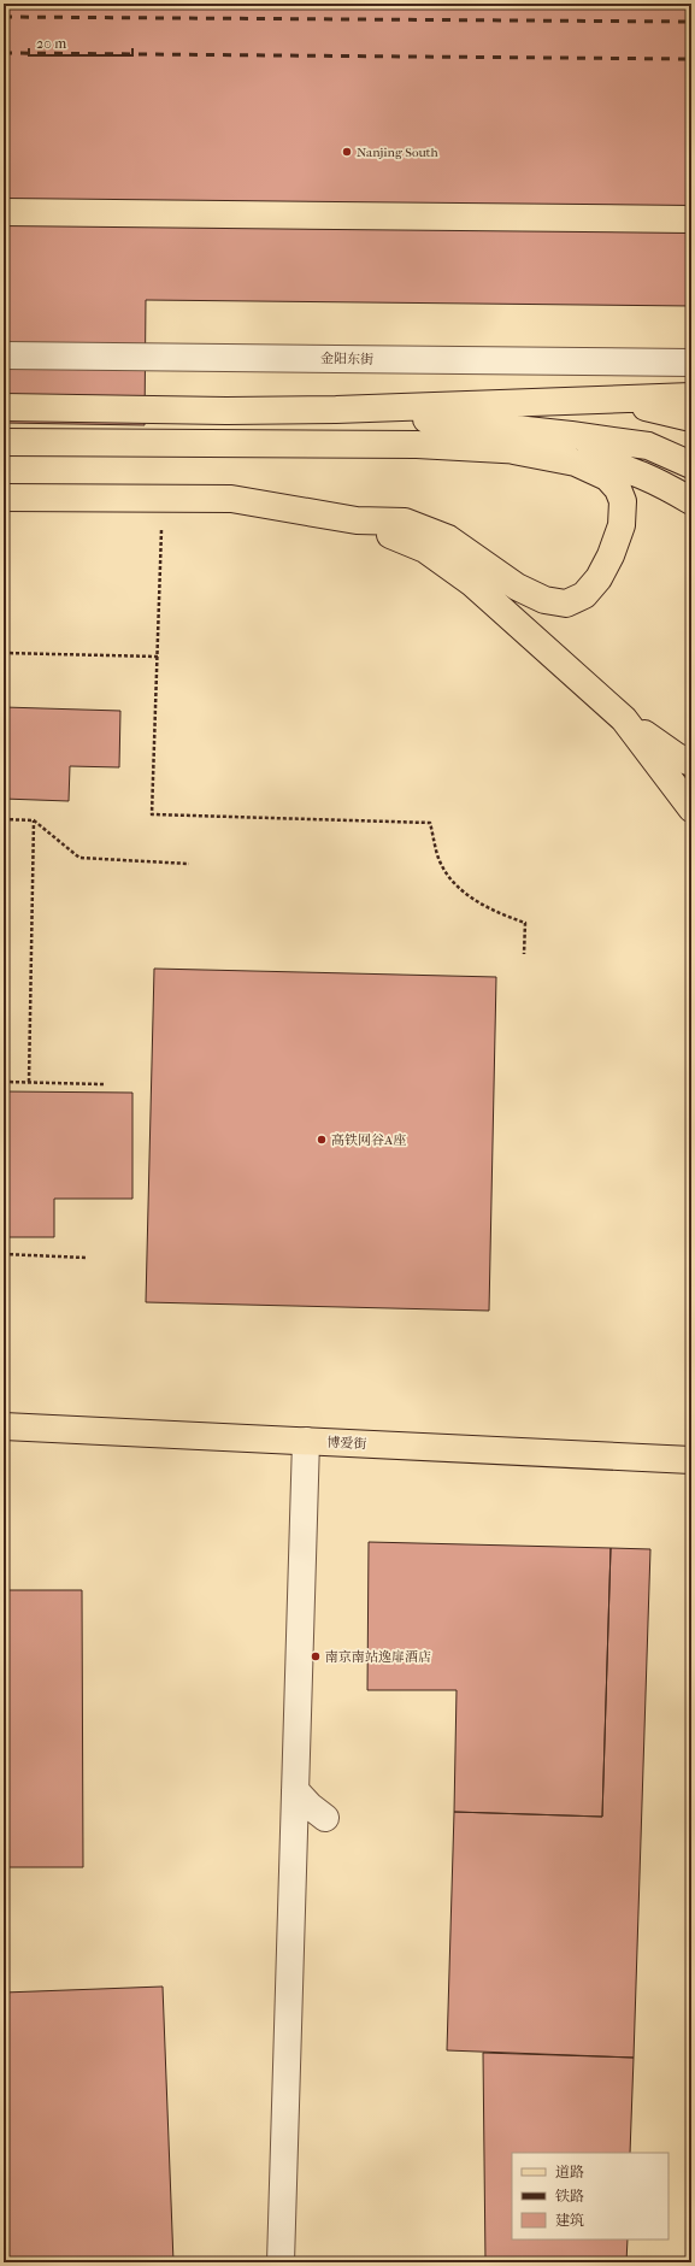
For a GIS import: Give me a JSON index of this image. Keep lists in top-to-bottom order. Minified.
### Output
{"streets":{"main road":["博爱街"],"street":["金阳东街"]},"places":["Nanjing South","高铁网谷A座","南京南站逸扉酒店"],"legend":["道路","铁路","建筑"],"scale_bar":"20 m"}
